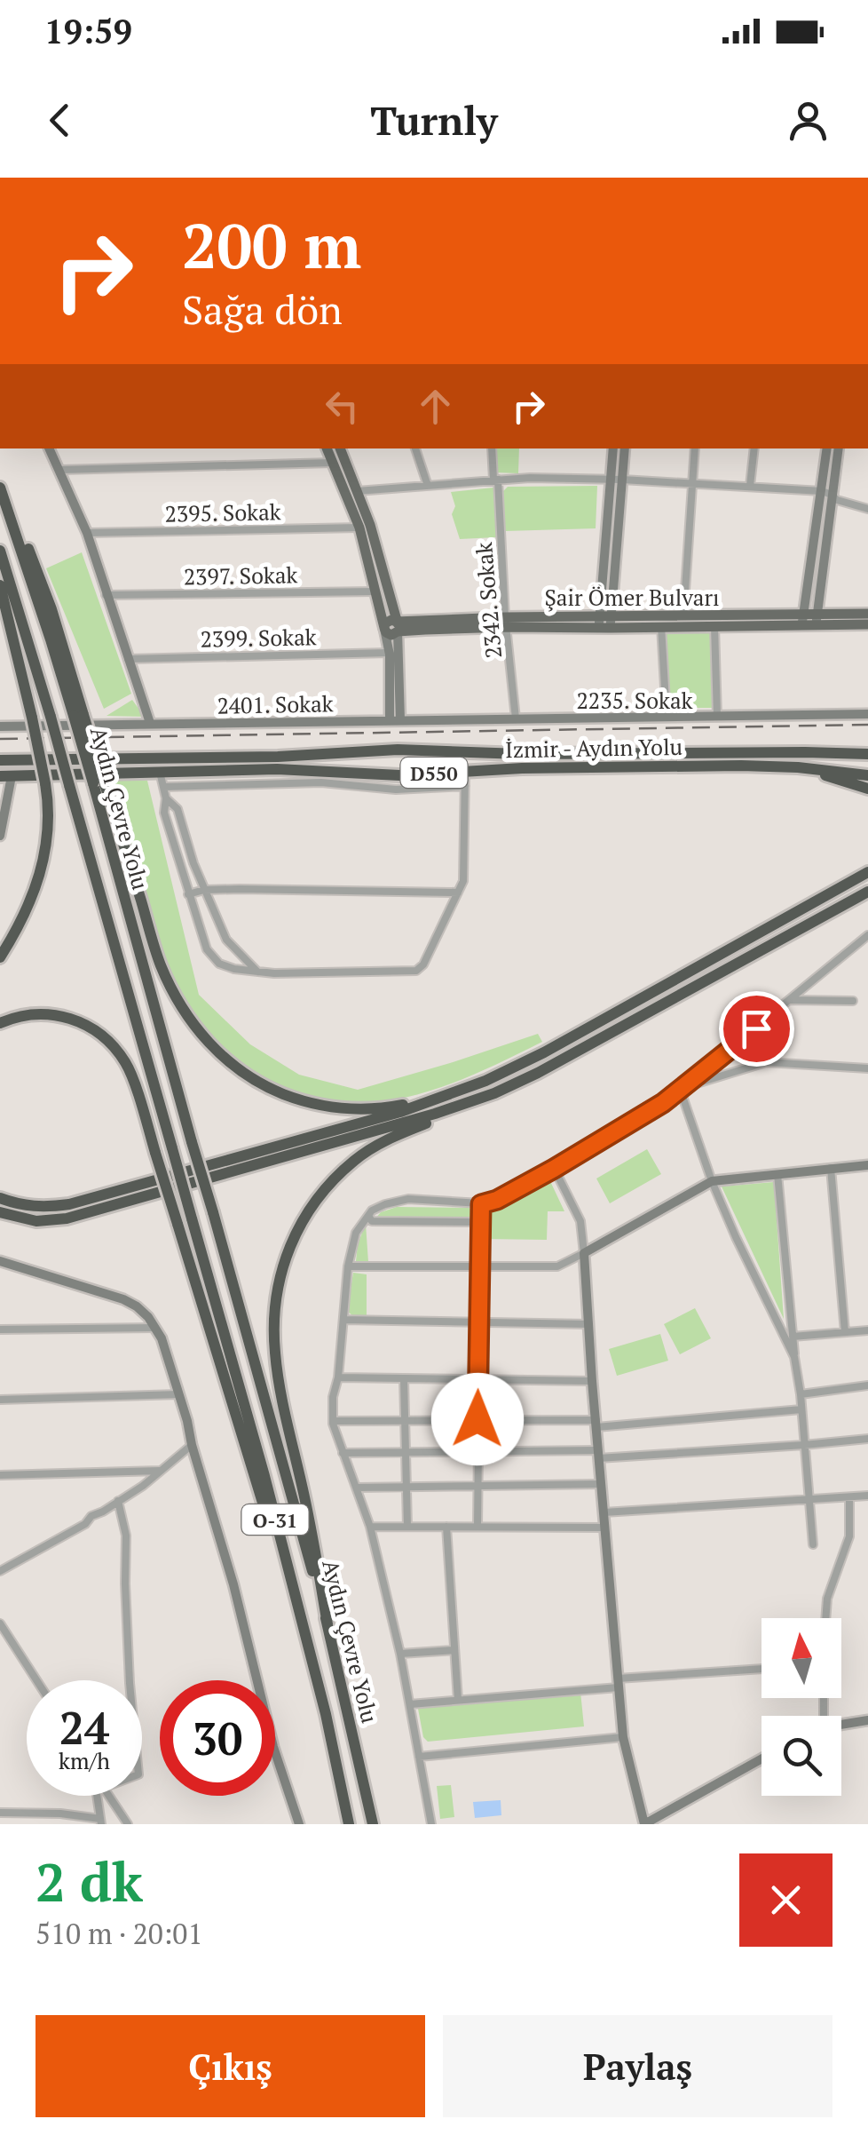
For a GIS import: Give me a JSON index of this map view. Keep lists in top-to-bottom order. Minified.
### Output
{"streets":{"highway":["İzmir - Aydın Yolu","D550","Aydın Çevre Yolu","O-31"],"main road":["Şair Ömer Bulvarı"],"street":["2395. Sokak","2397. Sokak","2342. Sokak","2399. Sokak","2235. Sokak","2401. Sokak"]},"crossings":[["Şair Ömer Bulvarı","2342. Sokak"],["2342. Sokak","2235. Sokak"],["2235. Sokak","2401. Sokak"]],"north":"top","page":{"status":"19:59","header":"Turnly","turn":["200 m","Sağa dön"],"speed":"24 km/h","limit":"30","heading":["2 dk","510 m · 20:01"],"buttons":["Çıkış","Paylaş"]}}
